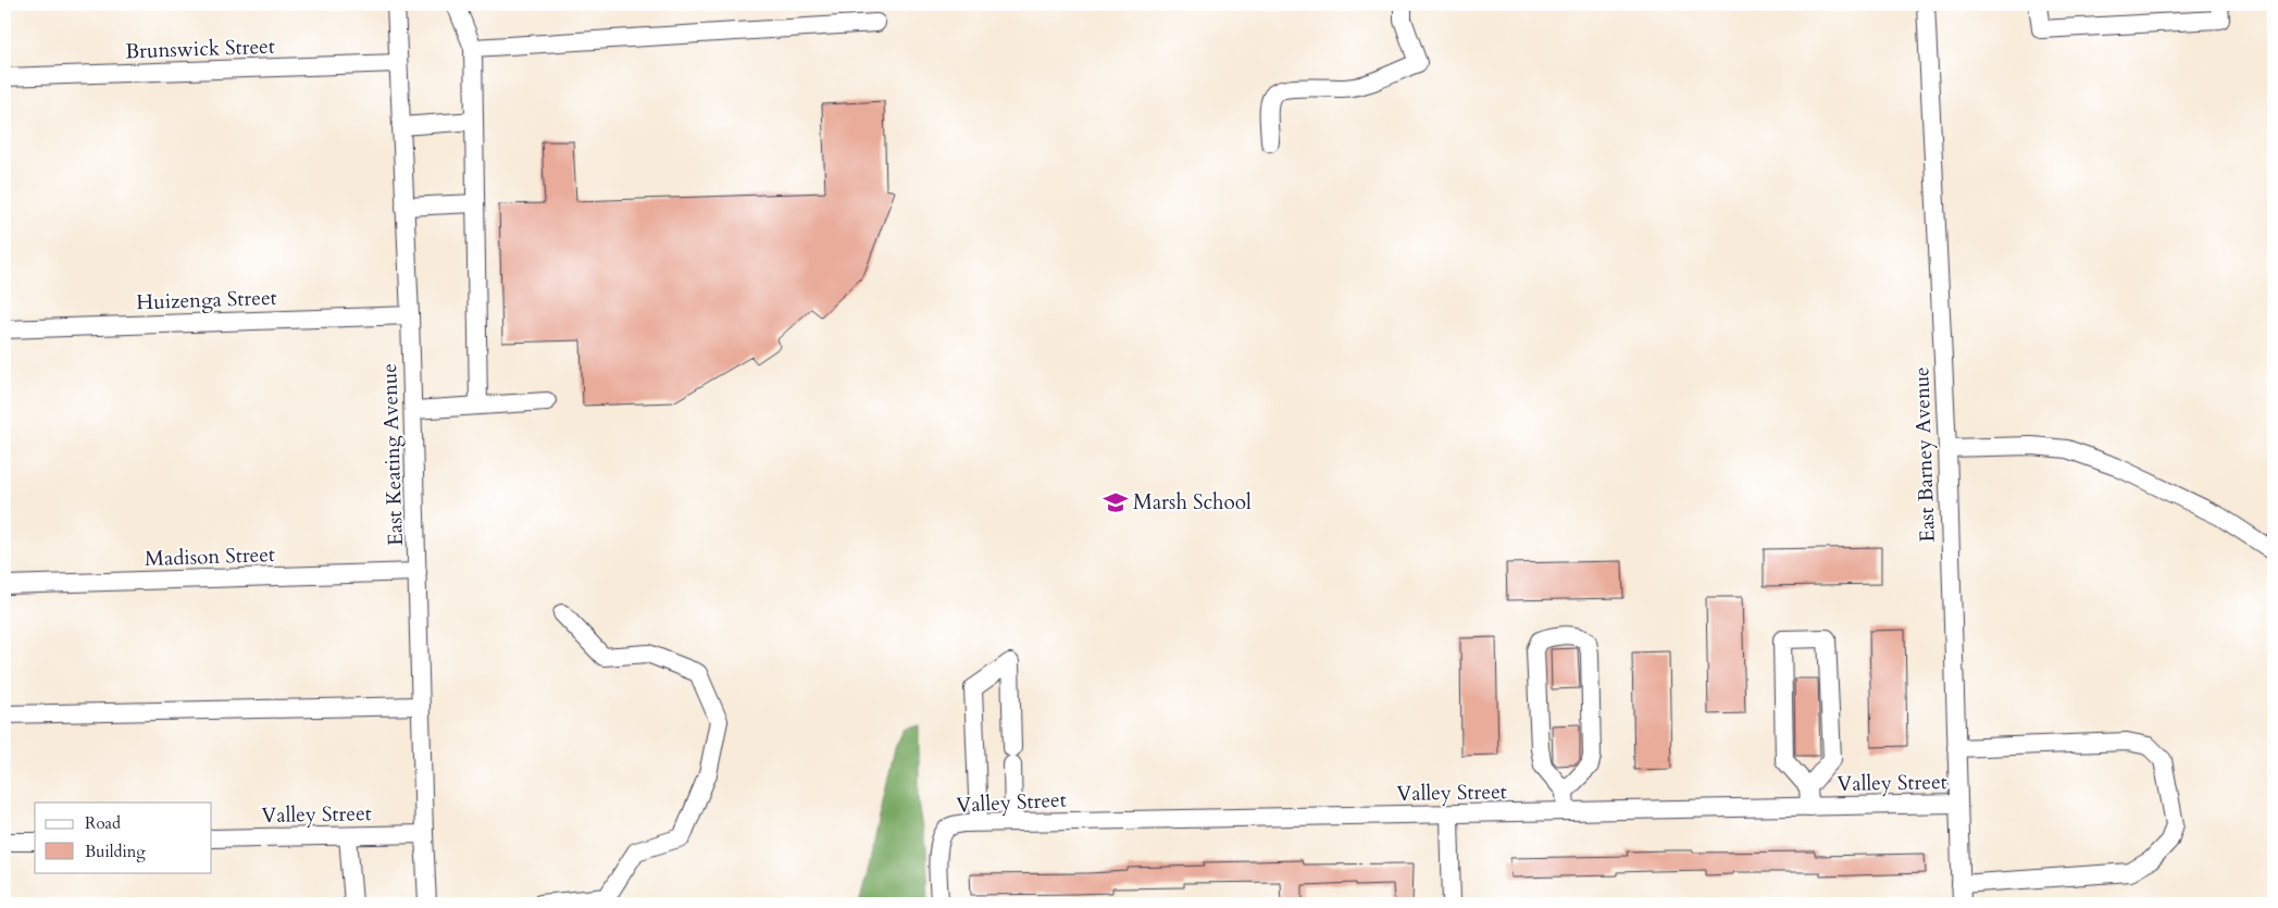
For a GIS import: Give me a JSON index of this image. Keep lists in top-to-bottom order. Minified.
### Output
{"streets":{"street":["Brunswick Street","Huizenga Street","East Keating Avenue","East Barney Avenue","Madison Street","Valley Street"]},"crossings":[["Brunswick Street","East Keating Avenue"],["Huizenga Street","East Keating Avenue"],["East Keating Avenue","Madison Street"],["East Keating Avenue","Valley Street"],["East Barney Avenue","Valley Street"]],"places":{"school or university":["Marsh School"]},"legend":["Road","Building"]}
